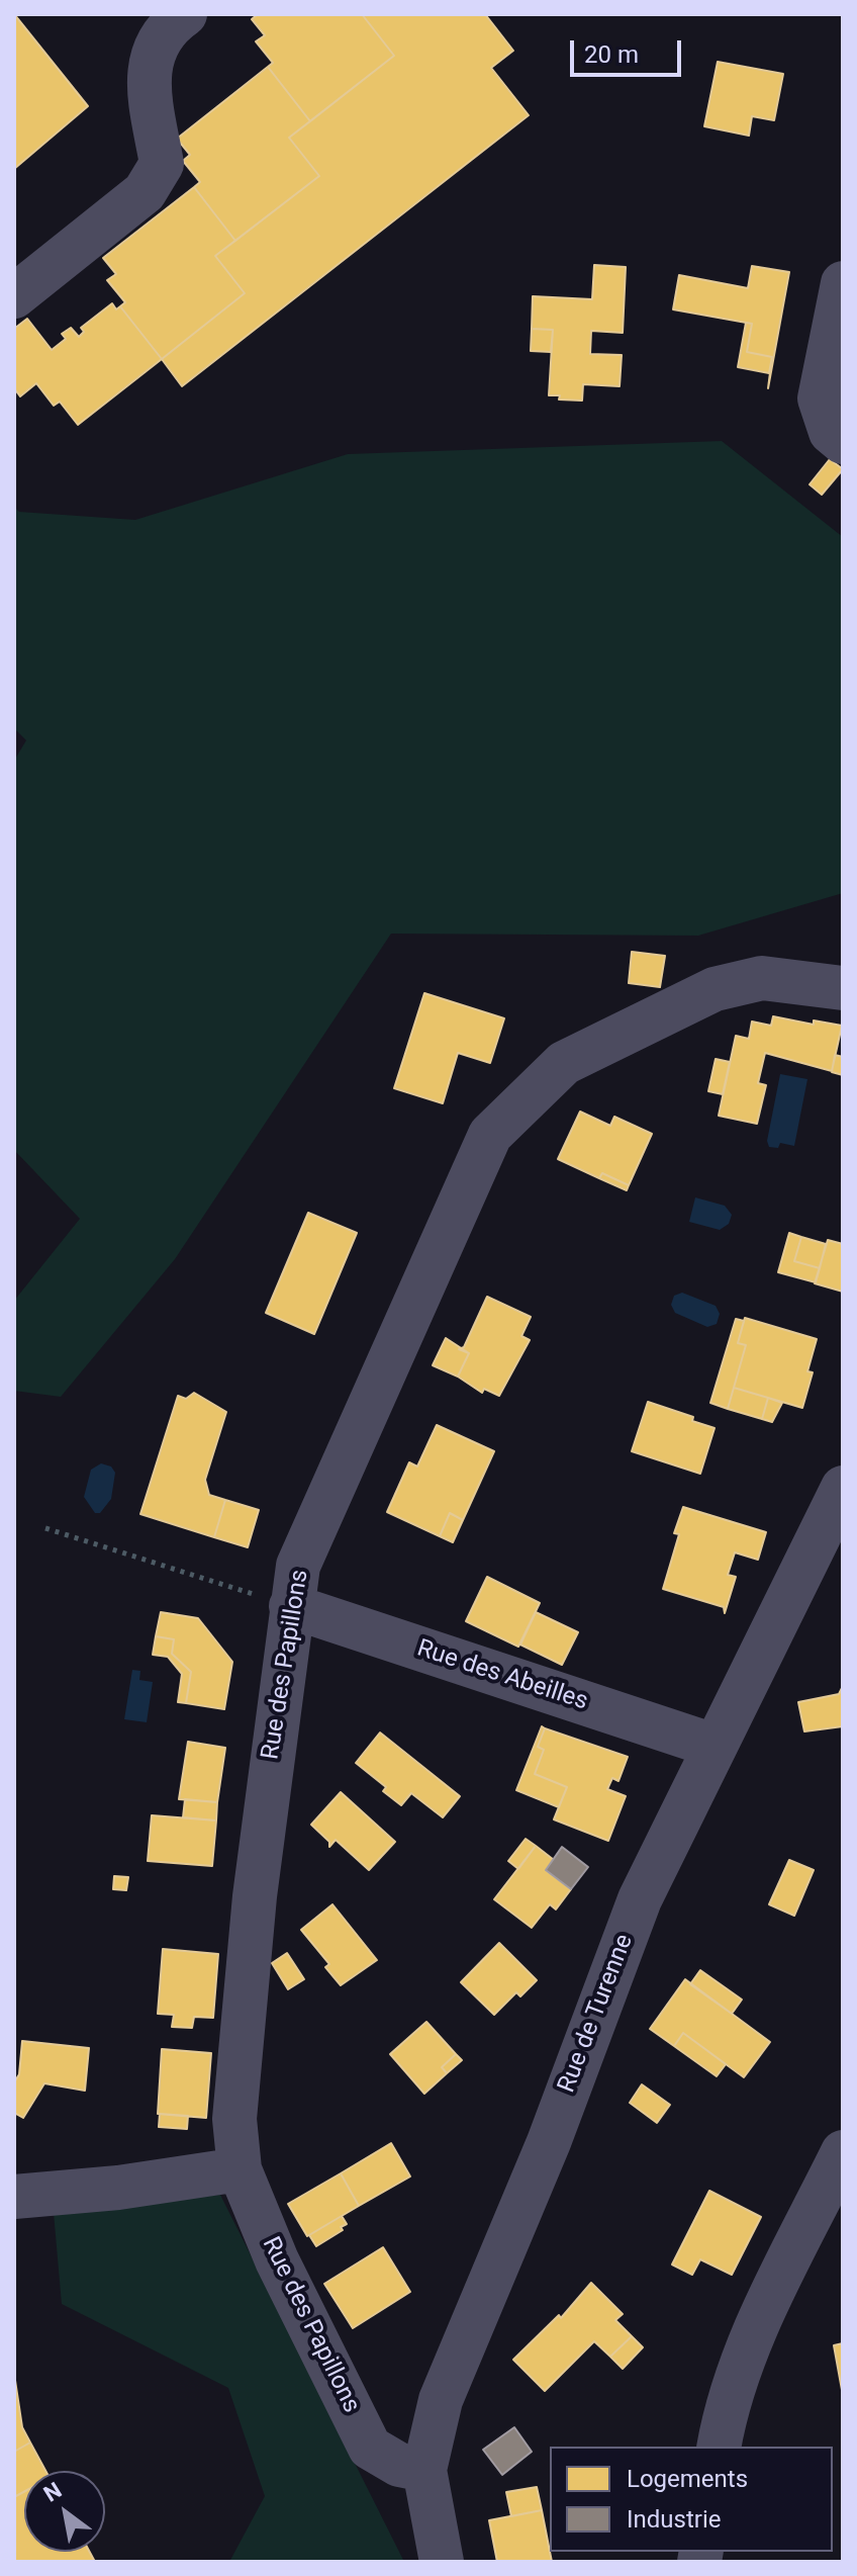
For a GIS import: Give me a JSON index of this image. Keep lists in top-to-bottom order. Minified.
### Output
{"streets":{"street":["Rue des Papillons","Rue des Abeilles","Rue de Turenne"]},"crossings":[["Rue des Papillons","Rue des Abeilles"],["Rue des Papillons","Rue de Turenne"],["Rue des Abeilles","Rue de Turenne"]],"legend":["Logements","Industrie"],"scale_bar":"20 m","north":"top left"}
